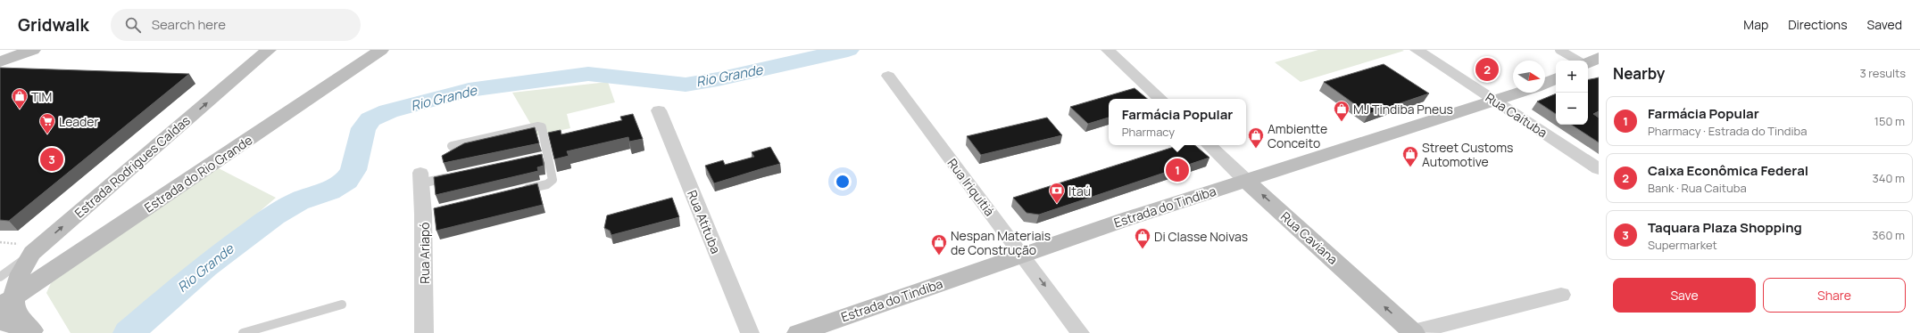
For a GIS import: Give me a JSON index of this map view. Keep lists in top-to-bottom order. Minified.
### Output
{"streets":{"street":["Rua Caituba","Estrada Rodrigues Caldas","Estrada do Rio Grande","Rua Iriquitiá","Estrada do Tindiba","Rua Atituba","Rua Caviana","Rua Ariapó"]},"crossings":[["Rua Caituba","Estrada do Tindiba"],["Estrada Rodrigues Caldas","Estrada do Rio Grande"],["Rua Iriquitiá","Estrada do Tindiba"],["Estrada do Tindiba","Rua Caviana"]],"one_way":["Estrada Rodrigues Caldas","Rua Caviana"],"water":["Rio Grande"],"places":{"shop":["TIM","MJ Tindiba Pneus","Ambientte Conceito","Street Customs Automotive","Di Classe Noivas","Nespan Materiais de Construção"],"supermarket":["Leader"],"bank":["Itaú"]},"north":"right","page":{"header":"Gridwalk","search":"Search here","nav":["Map","Directions","Saved"],"heading":["Nearby","3 results"],"pins":["2","3","1"],"map_buttons":["+","−"],"list":[{"mark":"1","name":"Farmácia Popular","note":"Pharmacy · Estrada do Tindiba","value":"150 m"},{"mark":"2","name":"Caixa Econômica Federal","note":"Bank · Rua Caituba","value":"340 m"},{"mark":"3","name":"Taquara Plaza Shopping","note":"Supermarket","value":"360 m"}],"popup":["Farmácia Popular","Pharmacy"],"buttons":["Save","Share"]}}
